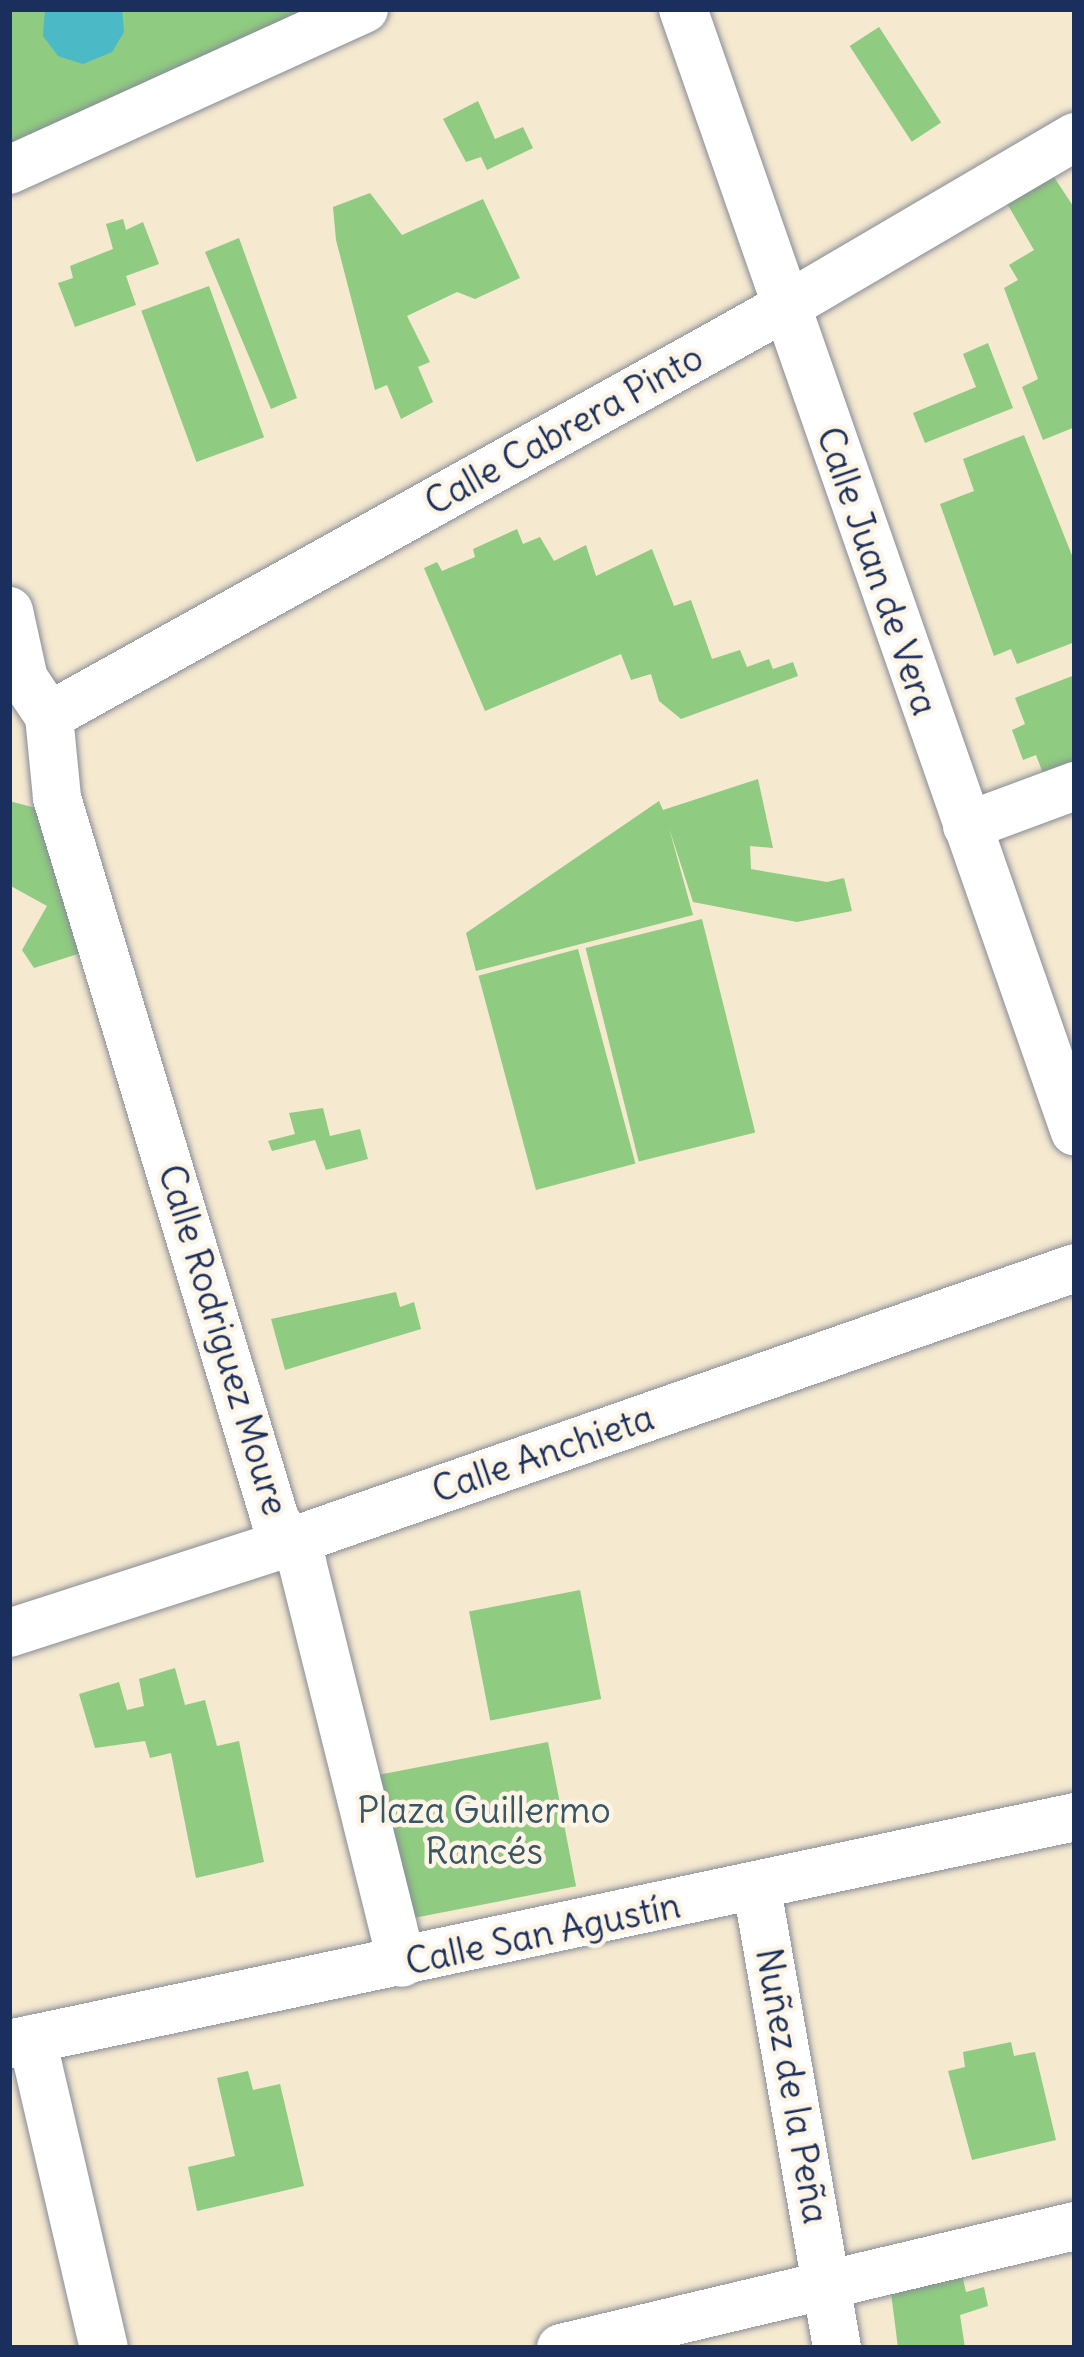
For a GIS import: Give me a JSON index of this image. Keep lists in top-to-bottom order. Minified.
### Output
{"streets":{"street":["Calle Cabrera Pinto","Calle Juan de Vera","Calle Rodriguez Moure","Calle Anchieta","Calle San Agustín","Nuñez de la Peña"]},"crossings":[["Calle Cabrera Pinto","Calle Juan de Vera"],["Calle Cabrera Pinto","Calle Rodriguez Moure"],["Calle Rodriguez Moure","Calle Anchieta"],["Calle Rodriguez Moure","Calle San Agustín"],["Calle San Agustín","Nuñez de la Peña"]],"parks":["Plaza Guillermo Rancés"]}
